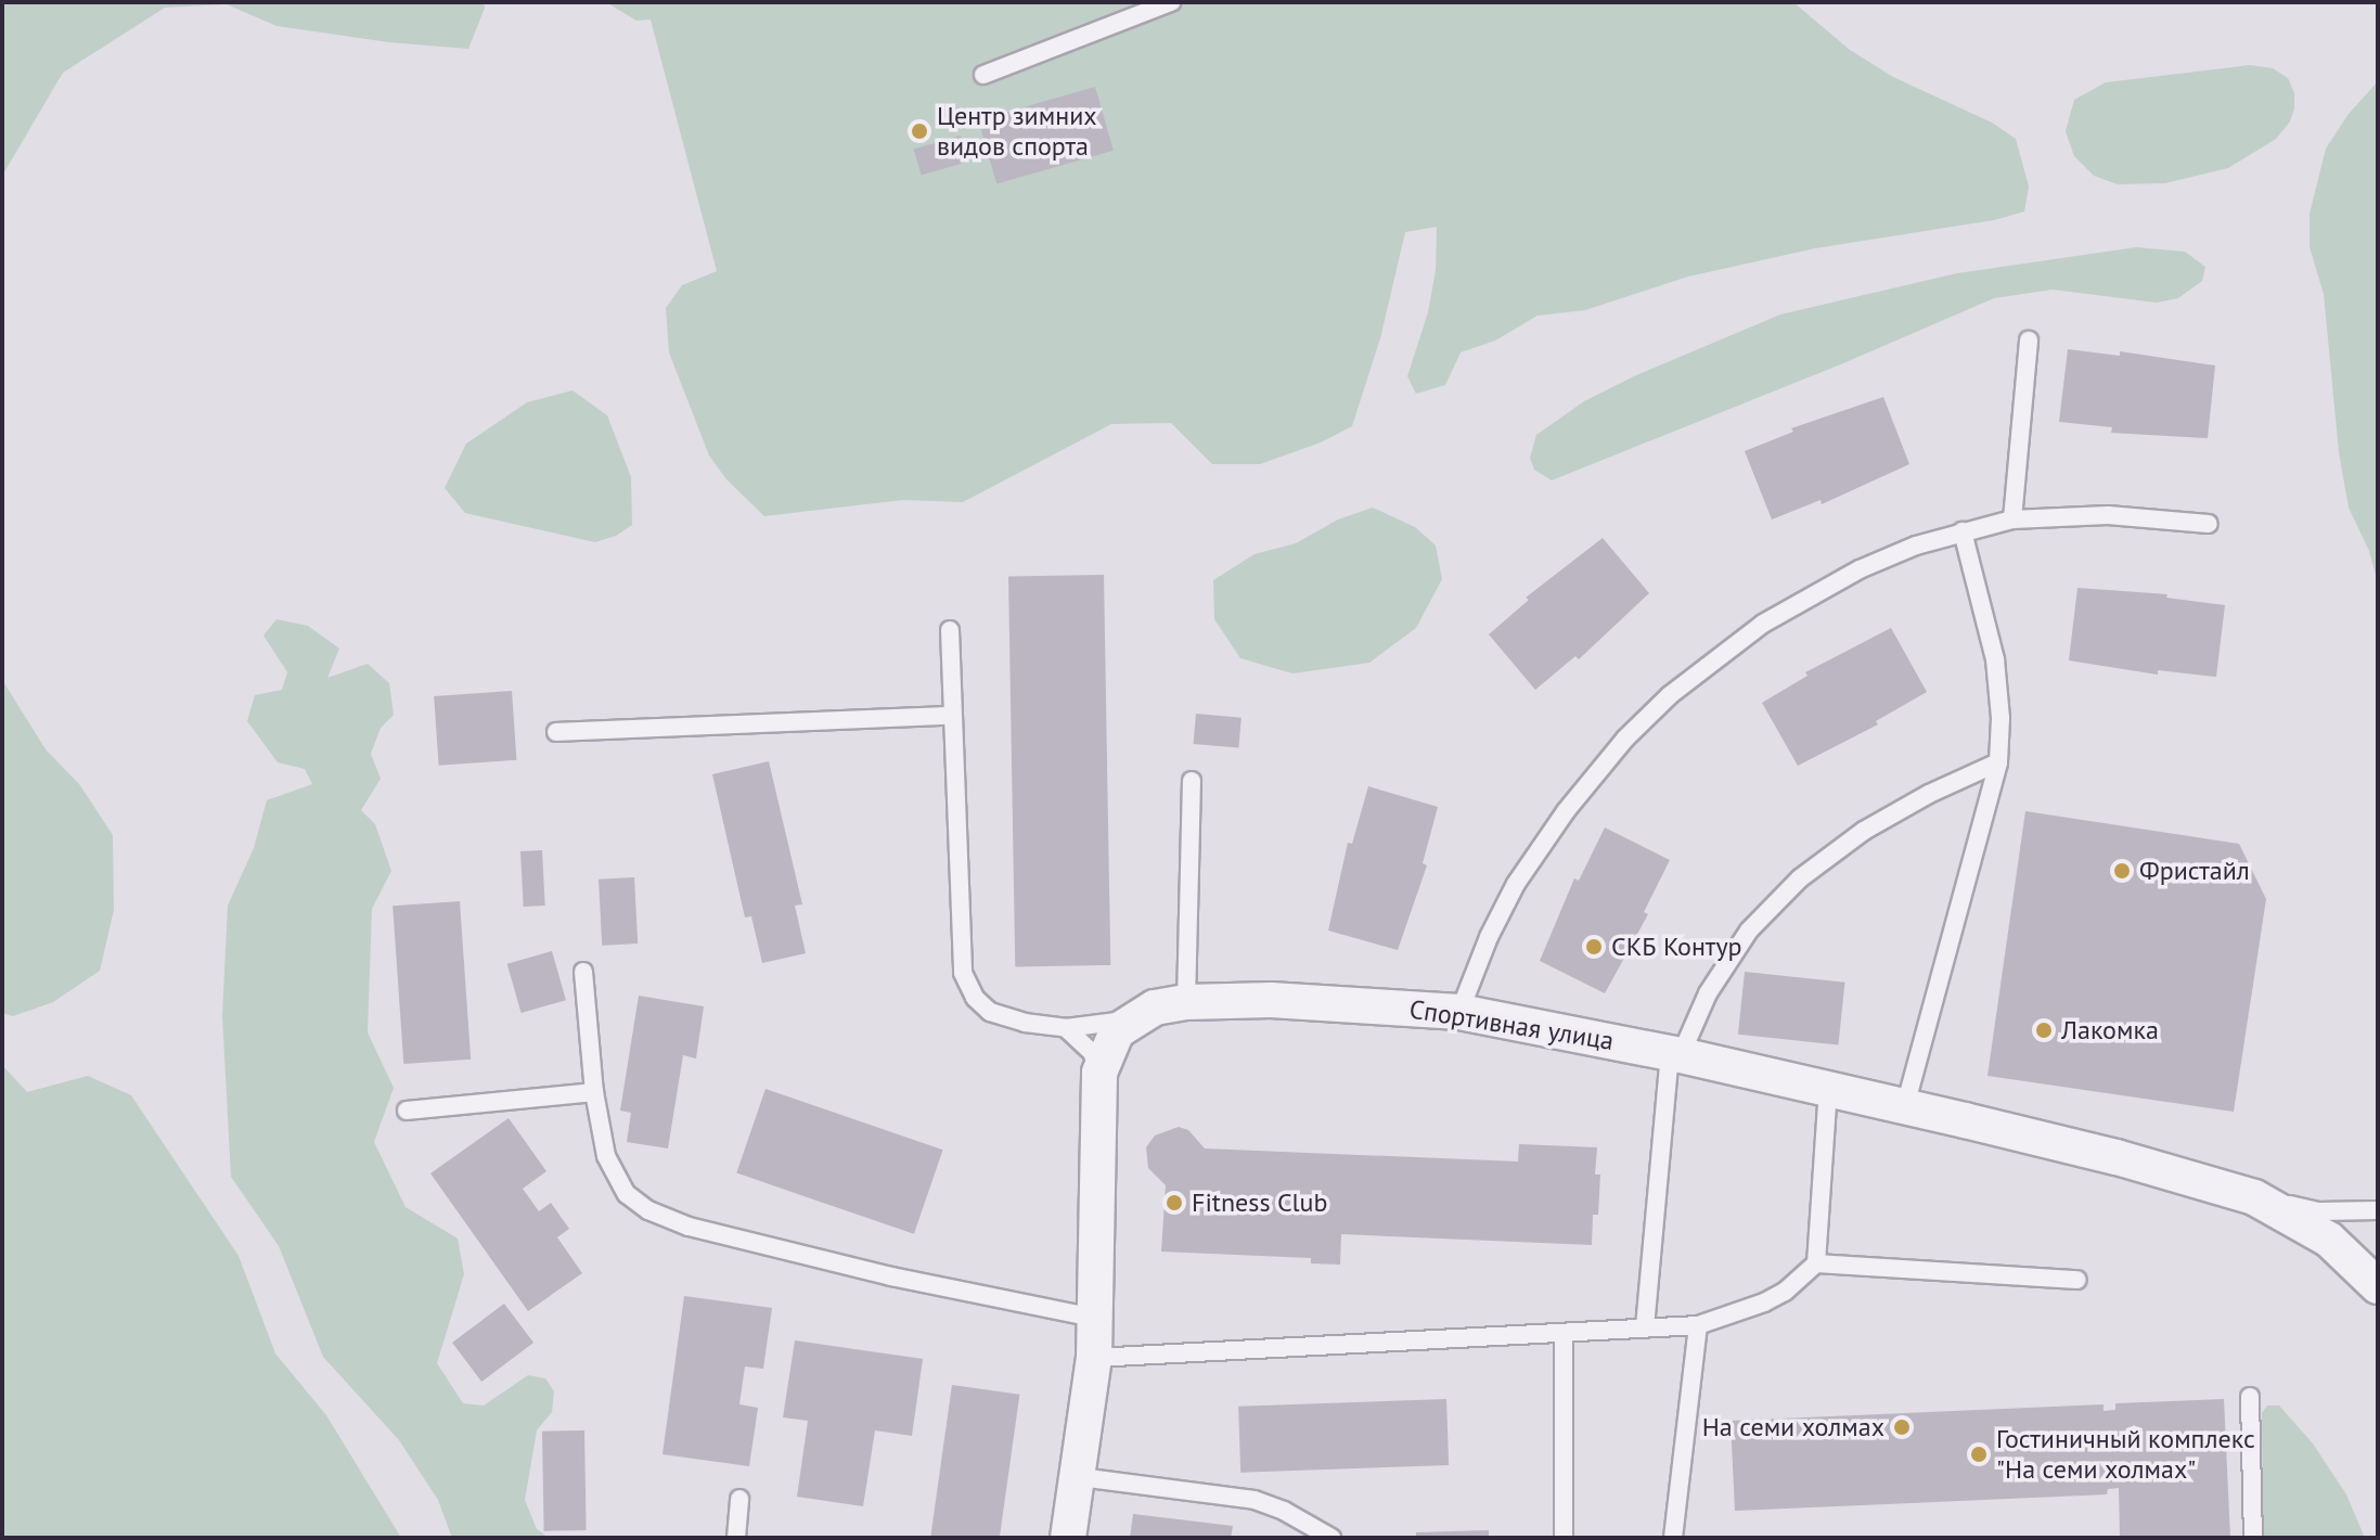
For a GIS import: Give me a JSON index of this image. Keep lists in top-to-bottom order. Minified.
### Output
{"streets":{"street":["Спортивная улица"]},"places":["Центр зимних видов спорта","Фристайл","СКБ Контур","Лакомка","Fitness Club","На семи холмах","Гостиничный комплекс \"На семи холмах\""]}
